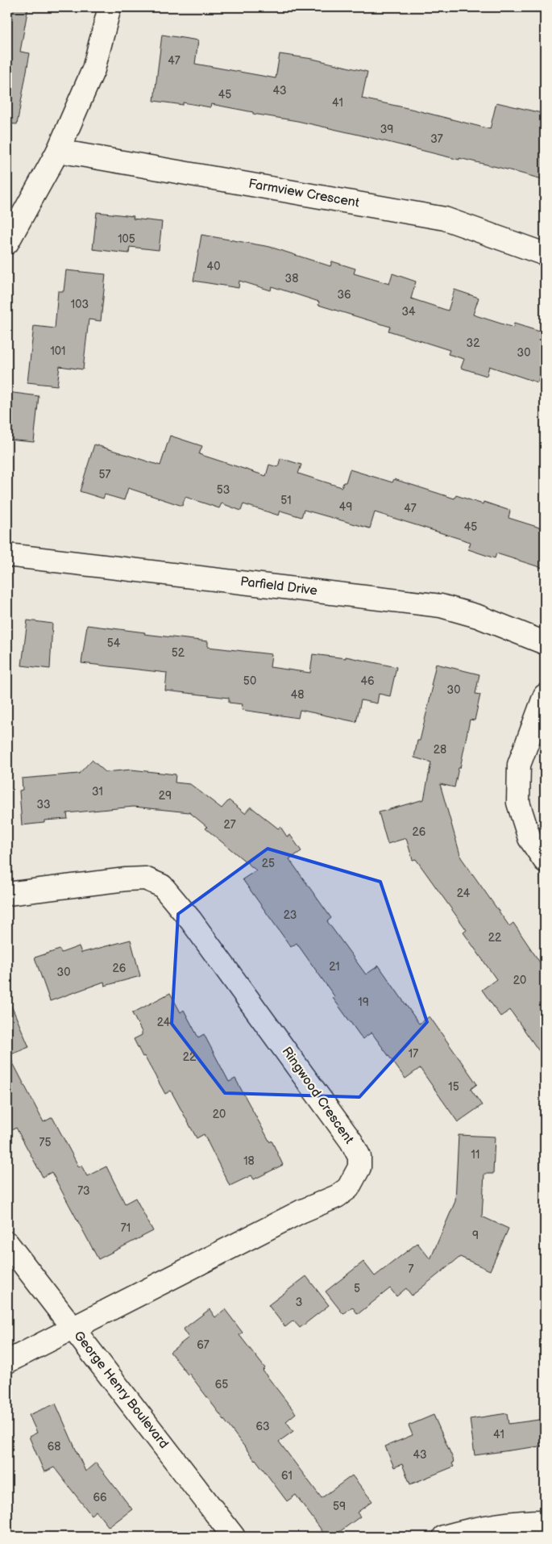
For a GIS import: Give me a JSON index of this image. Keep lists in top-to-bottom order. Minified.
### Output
{"streets":{"street":["Farmview Crescent","Parfield Drive","Ringwood Crescent","George Henry Boulevard"]},"crossings":[["Ringwood Crescent","George Henry Boulevard"]],"house_numbers":["47","43","45","41","39","37","105","40","38","36","103","34","32","101","30","57","53","51","49","47","45","54","52","50","46","30","48","28","31","29","33","27","26","25","24","23","22","21","26","30","20","19","24","17","22","15","20","75","11","18","73","71","9","7","5","3","67","65","63","41","68","43","61","66","59"]}
